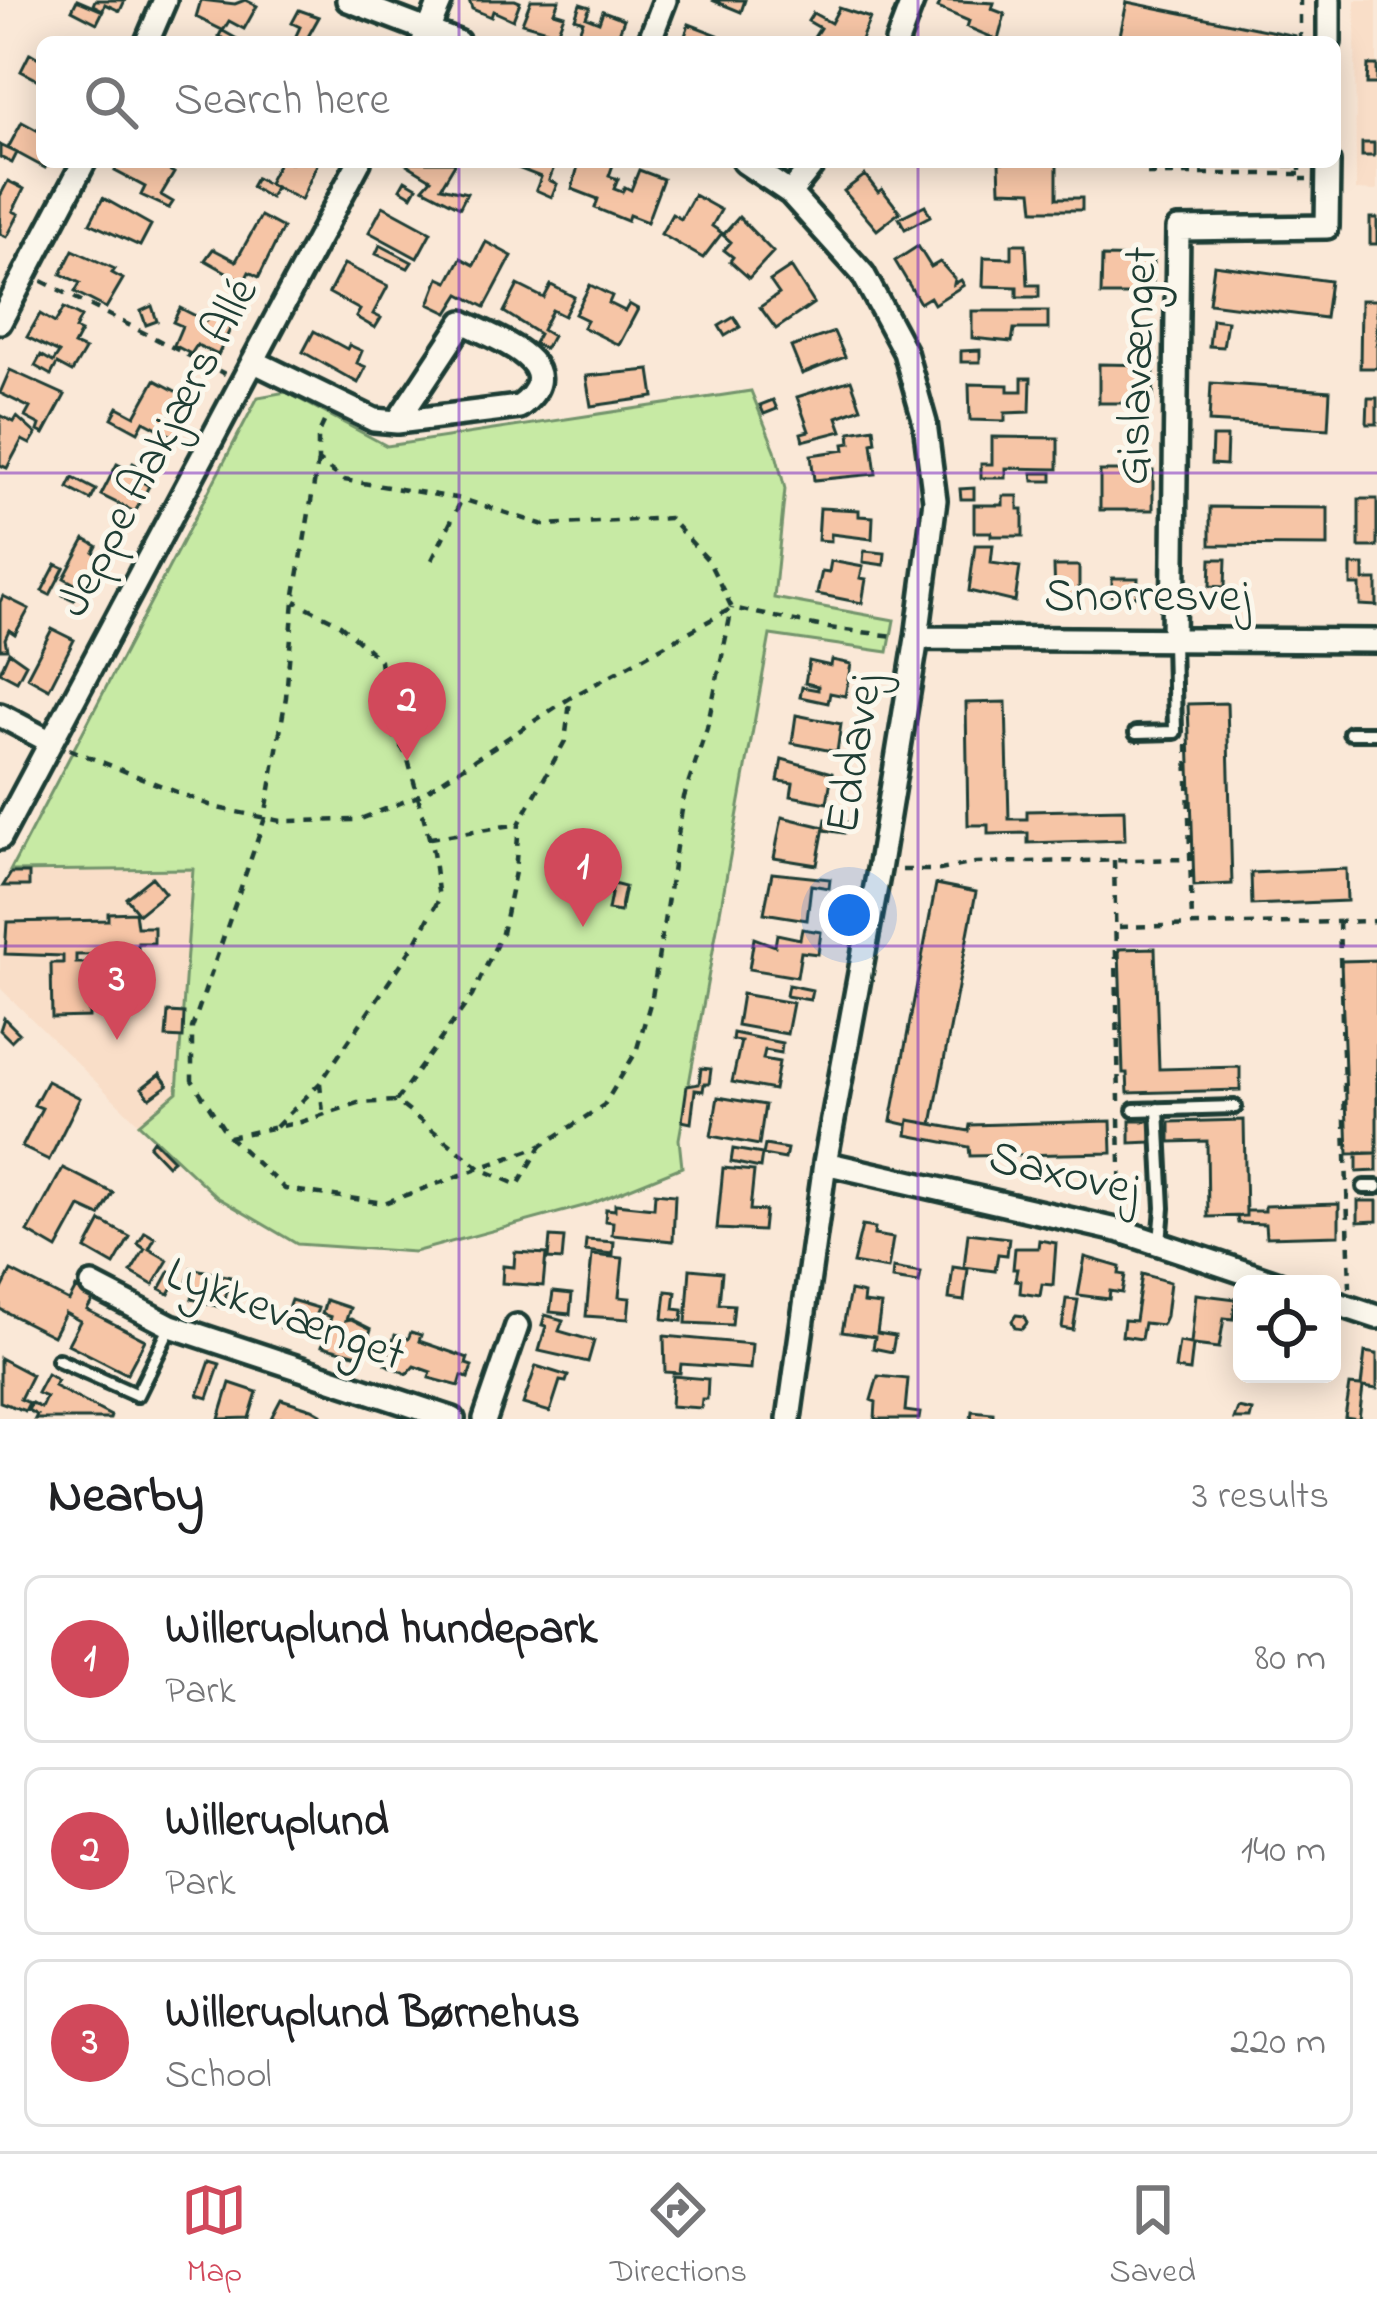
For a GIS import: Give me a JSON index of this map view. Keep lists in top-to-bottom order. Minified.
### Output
{"streets":{"street":["Gislavænget","Jeppe Aakjærs Allé","Snorresvej","Eddavej","Saxovej","Lykkevænget"]},"crossings":[["Gislavænget","Snorresvej"],["Snorresvej","Eddavej"],["Eddavej","Saxovej"]],"page":{"search":"Search here","pins":["2","1","3"],"heading":["Nearby","3 results"],"list":[{"mark":"1","name":"Willeruplund hundepark","note":"Park","value":"80 m"},{"mark":"2","name":"Willeruplund","note":"Park","value":"140 m"},{"mark":"3","name":"Willeruplund Børnehus","note":"School","value":"220 m"}],"nav":["Map","Directions","Saved"]}}
